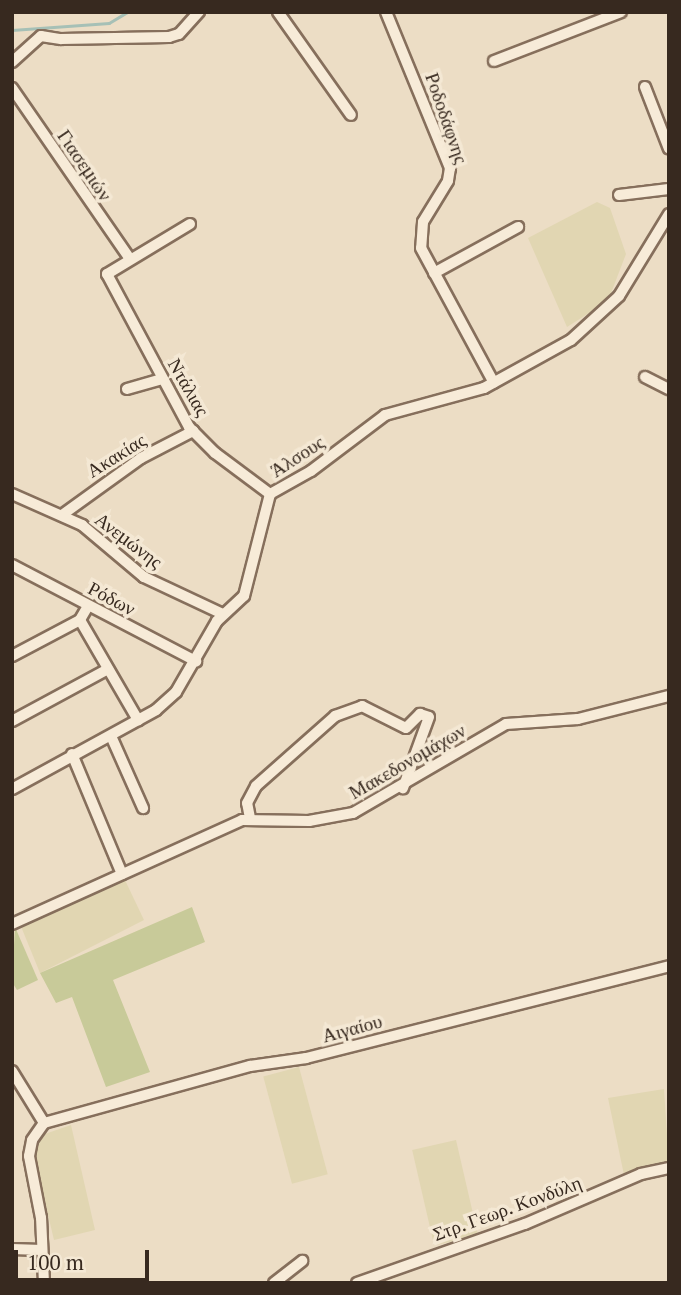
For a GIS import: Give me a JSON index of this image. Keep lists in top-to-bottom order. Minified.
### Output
{"streets":{"street":["Ροδοδάφνης","Γιασεμιών","Ντάλιας","Ακακίας","Άλσους","Ανεμώνης","Ρόδων","Μακεδονομάχων","Αιγαίου","Στρ. Γεωρ. Κονδύλη"]},"crossings":[["Ροδοδάφνης","Άλσους"],["Γιασεμιών","Ντάλιας"],["Ντάλιας","Ακακίας"],["Ντάλιας","Άλσους"],["Ακακίας","Ανεμώνης"],["Άλσους","Ανεμώνης"],["Άλσους","Ρόδων"]],"scale_bar":"100 m"}
